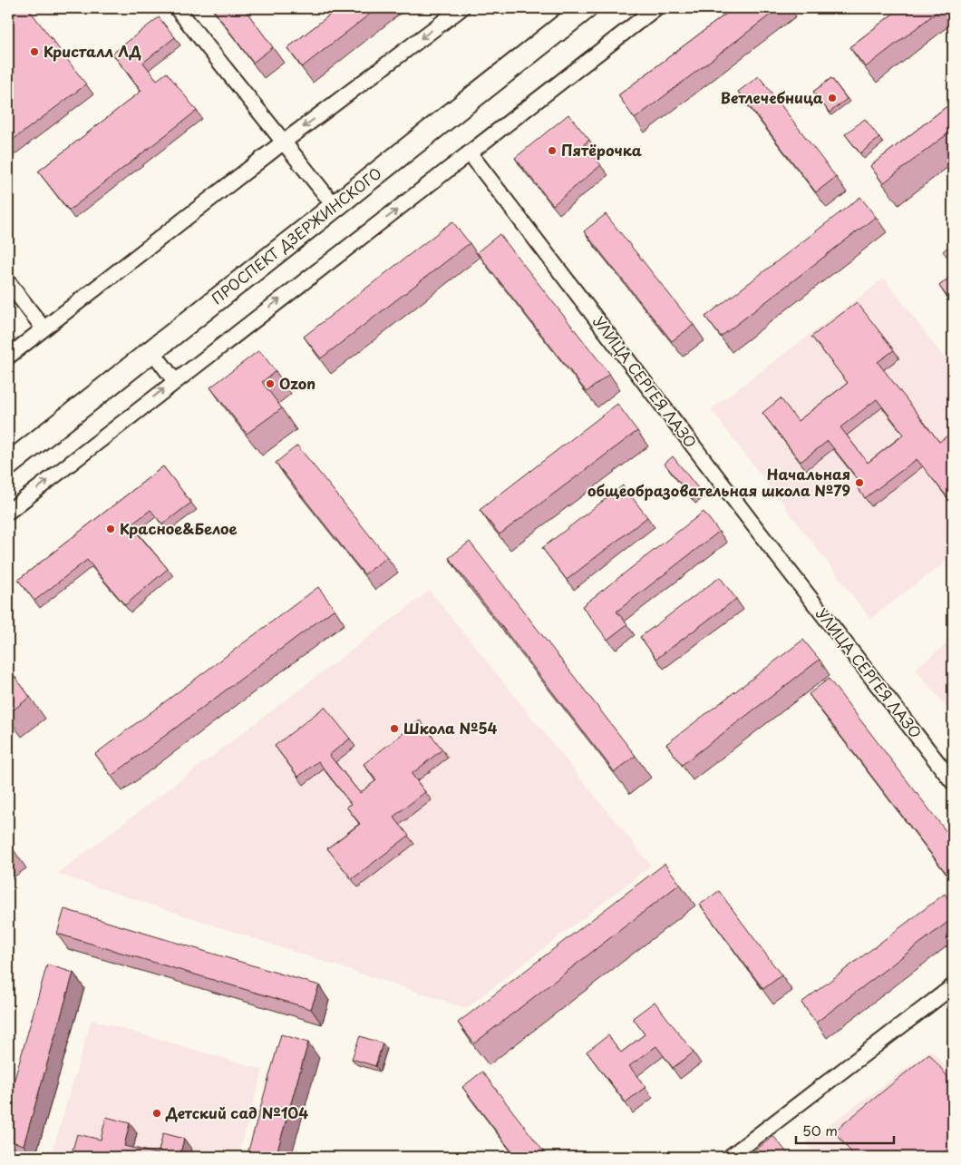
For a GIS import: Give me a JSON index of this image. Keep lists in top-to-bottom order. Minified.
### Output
{"streets":{"main road":["ПРОСПЕКТ ДЗЕРЖИНСКОГО"],"street":["УЛИЦА СЕРГЕЯ ЛАЗО"]},"places":["Кристалл ЛД","Ветлечебница","Пятёрочка","Ozon","Начальная общеобразовательная школа №79","Красное&Белое","Школа №54","Детский сад №104"],"scale_bar":"50 m"}
